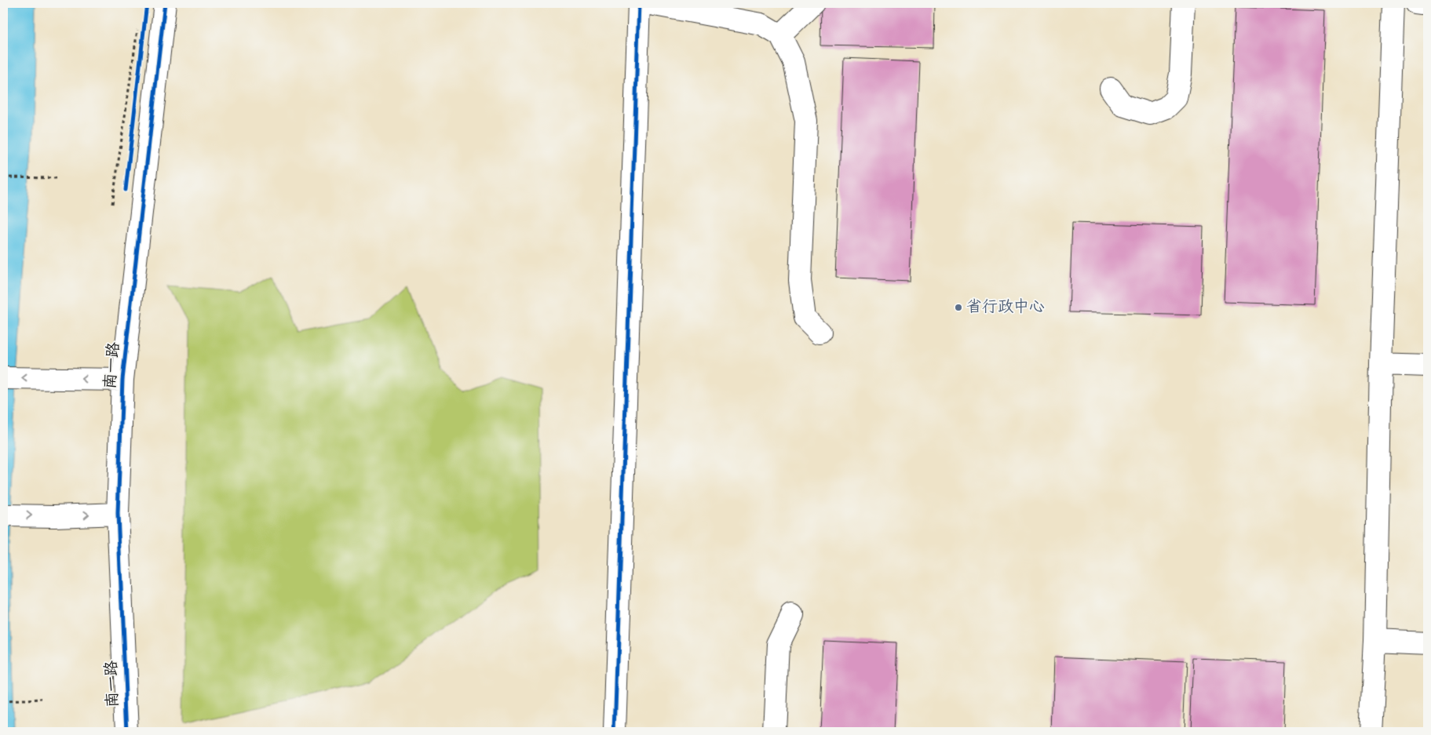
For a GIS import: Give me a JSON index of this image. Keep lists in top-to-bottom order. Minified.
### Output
{"streets":{"street":["南一路"]},"places":["省行政中心"]}
